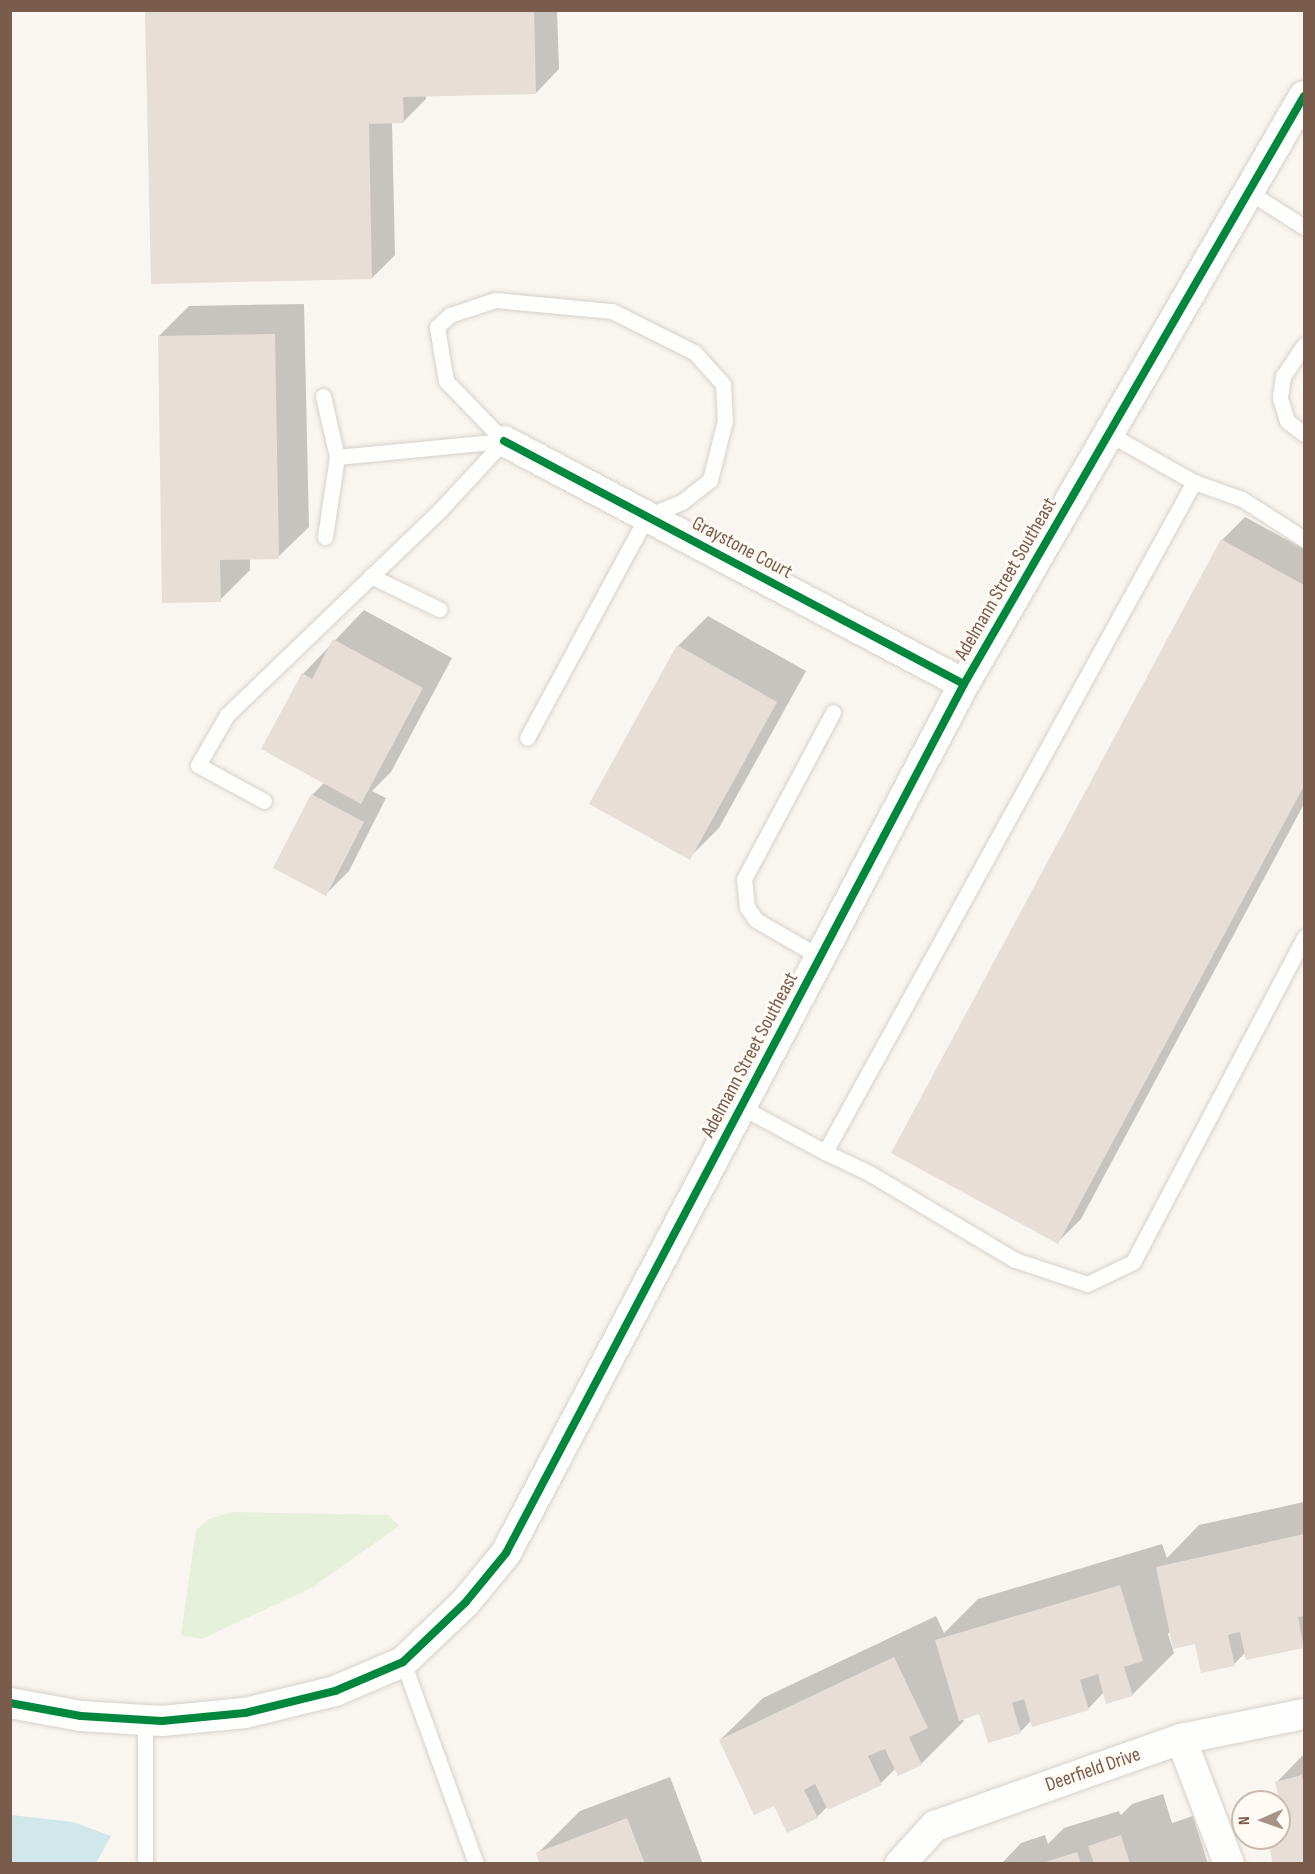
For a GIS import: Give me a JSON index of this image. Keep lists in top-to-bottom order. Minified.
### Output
{"streets":{"street":["Graystone Court","Adelmann Street Southeast","Deerfield Drive"]},"crossings":[["Graystone Court","Adelmann Street Southeast"]],"north":"left"}
